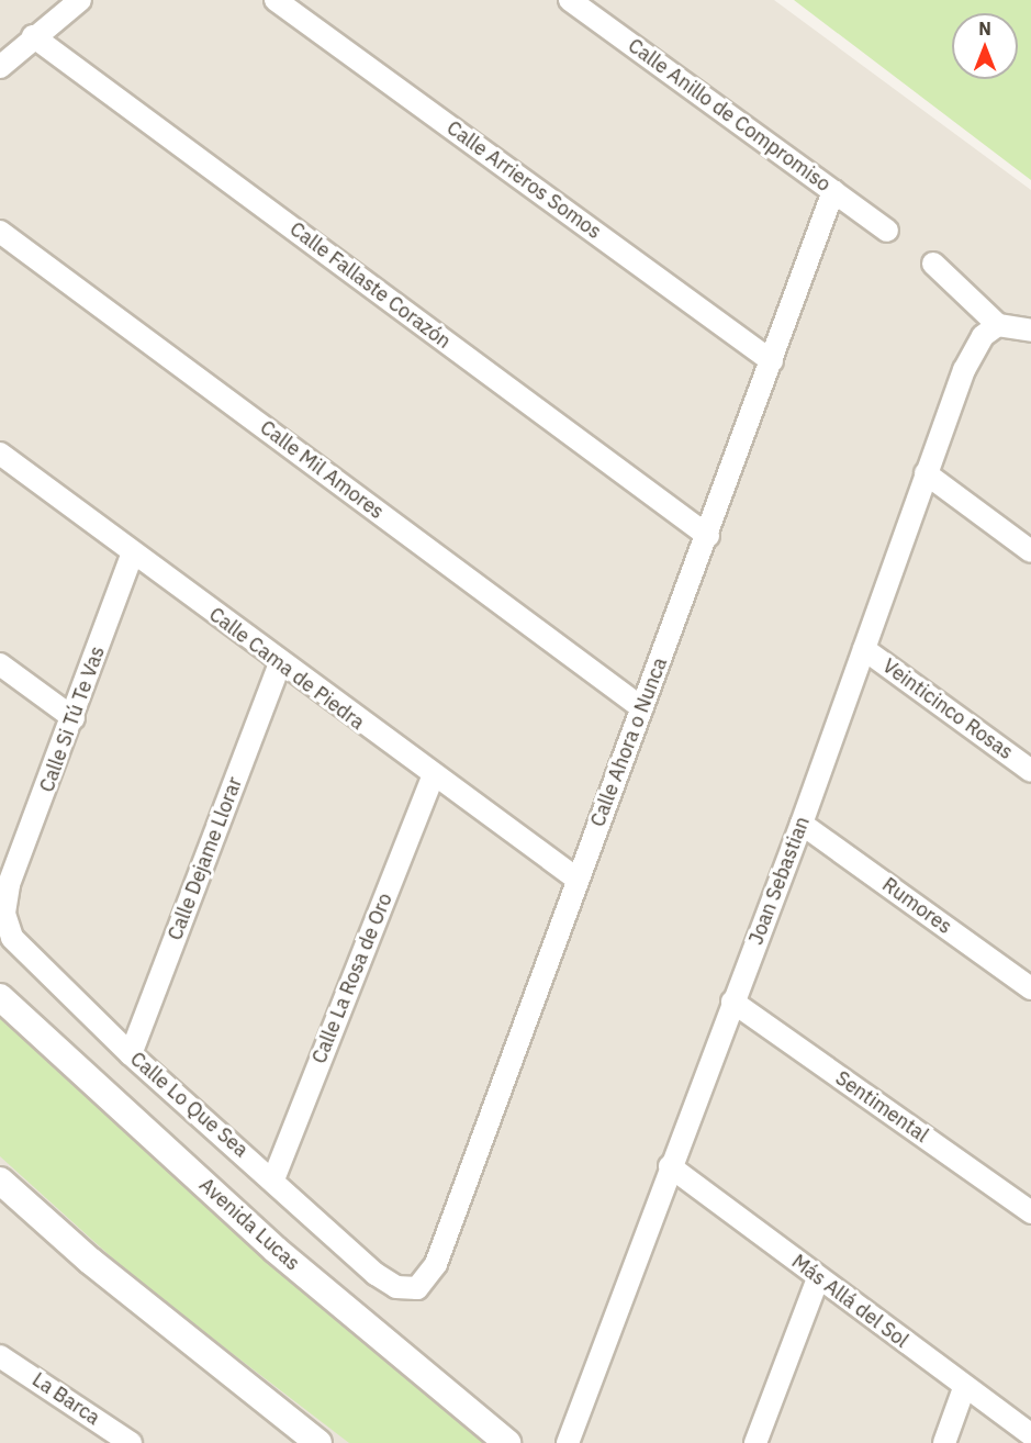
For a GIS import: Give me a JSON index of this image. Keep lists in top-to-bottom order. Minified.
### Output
{"streets":{"street":["Calle Anillo de Compromiso","Calle Arrieros Somos","Calle Fallaste Corazón","Calle Mil Amores","Calle Cama de Piedra","Veinticinco Rosas","Calle Si Tú Te Vas","Calle Ahora o Nunca","Calle Dejame Llorar","Joan Sebastian","Rumores","Calle La Rosa de Oro","Calle Lo Que Sea","Sentimental","Avenida Lucas","Más Allá del Sol","La Barca"]},"crossings":[["Calle Anillo de Compromiso","Calle Ahora o Nunca"],["Calle Arrieros Somos","Calle Ahora o Nunca"],["Calle Fallaste Corazón","Calle Ahora o Nunca"],["Calle Mil Amores","Calle Ahora o Nunca"],["Calle Cama de Piedra","Calle Si Tú Te Vas"],["Calle Cama de Piedra","Calle Ahora o Nunca"],["Calle Cama de Piedra","Calle Dejame Llorar"],["Calle Cama de Piedra","Calle La Rosa de Oro"],["Veinticinco Rosas","Joan Sebastian"],["Calle Si Tú Te Vas","Calle Lo Que Sea"],["Calle Ahora o Nunca","Calle Lo Que Sea"],["Calle Dejame Llorar","Calle Lo Que Sea"],["Joan Sebastian","Rumores"],["Joan Sebastian","Sentimental"],["Joan Sebastian","Más Allá del Sol"],["Calle La Rosa de Oro","Calle Lo Que Sea"]],"north":"top"}
